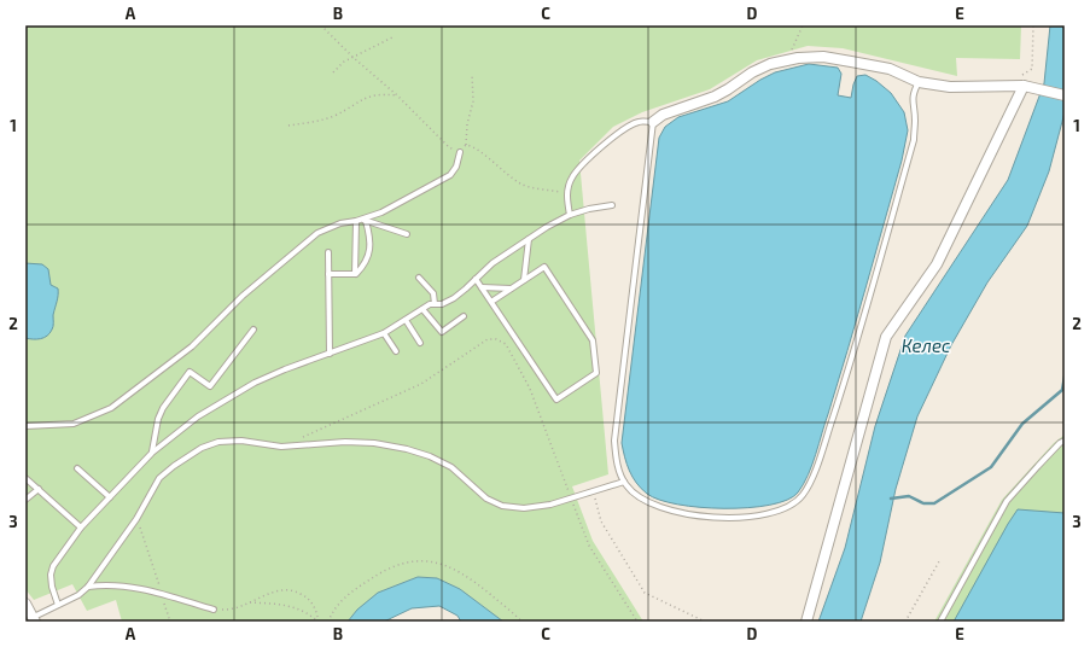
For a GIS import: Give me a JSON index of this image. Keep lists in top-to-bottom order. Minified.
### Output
{"water":["Келес"],"grid":{"columns":["A","B","C","D","E"],"rows":["1","2","3"]}}
